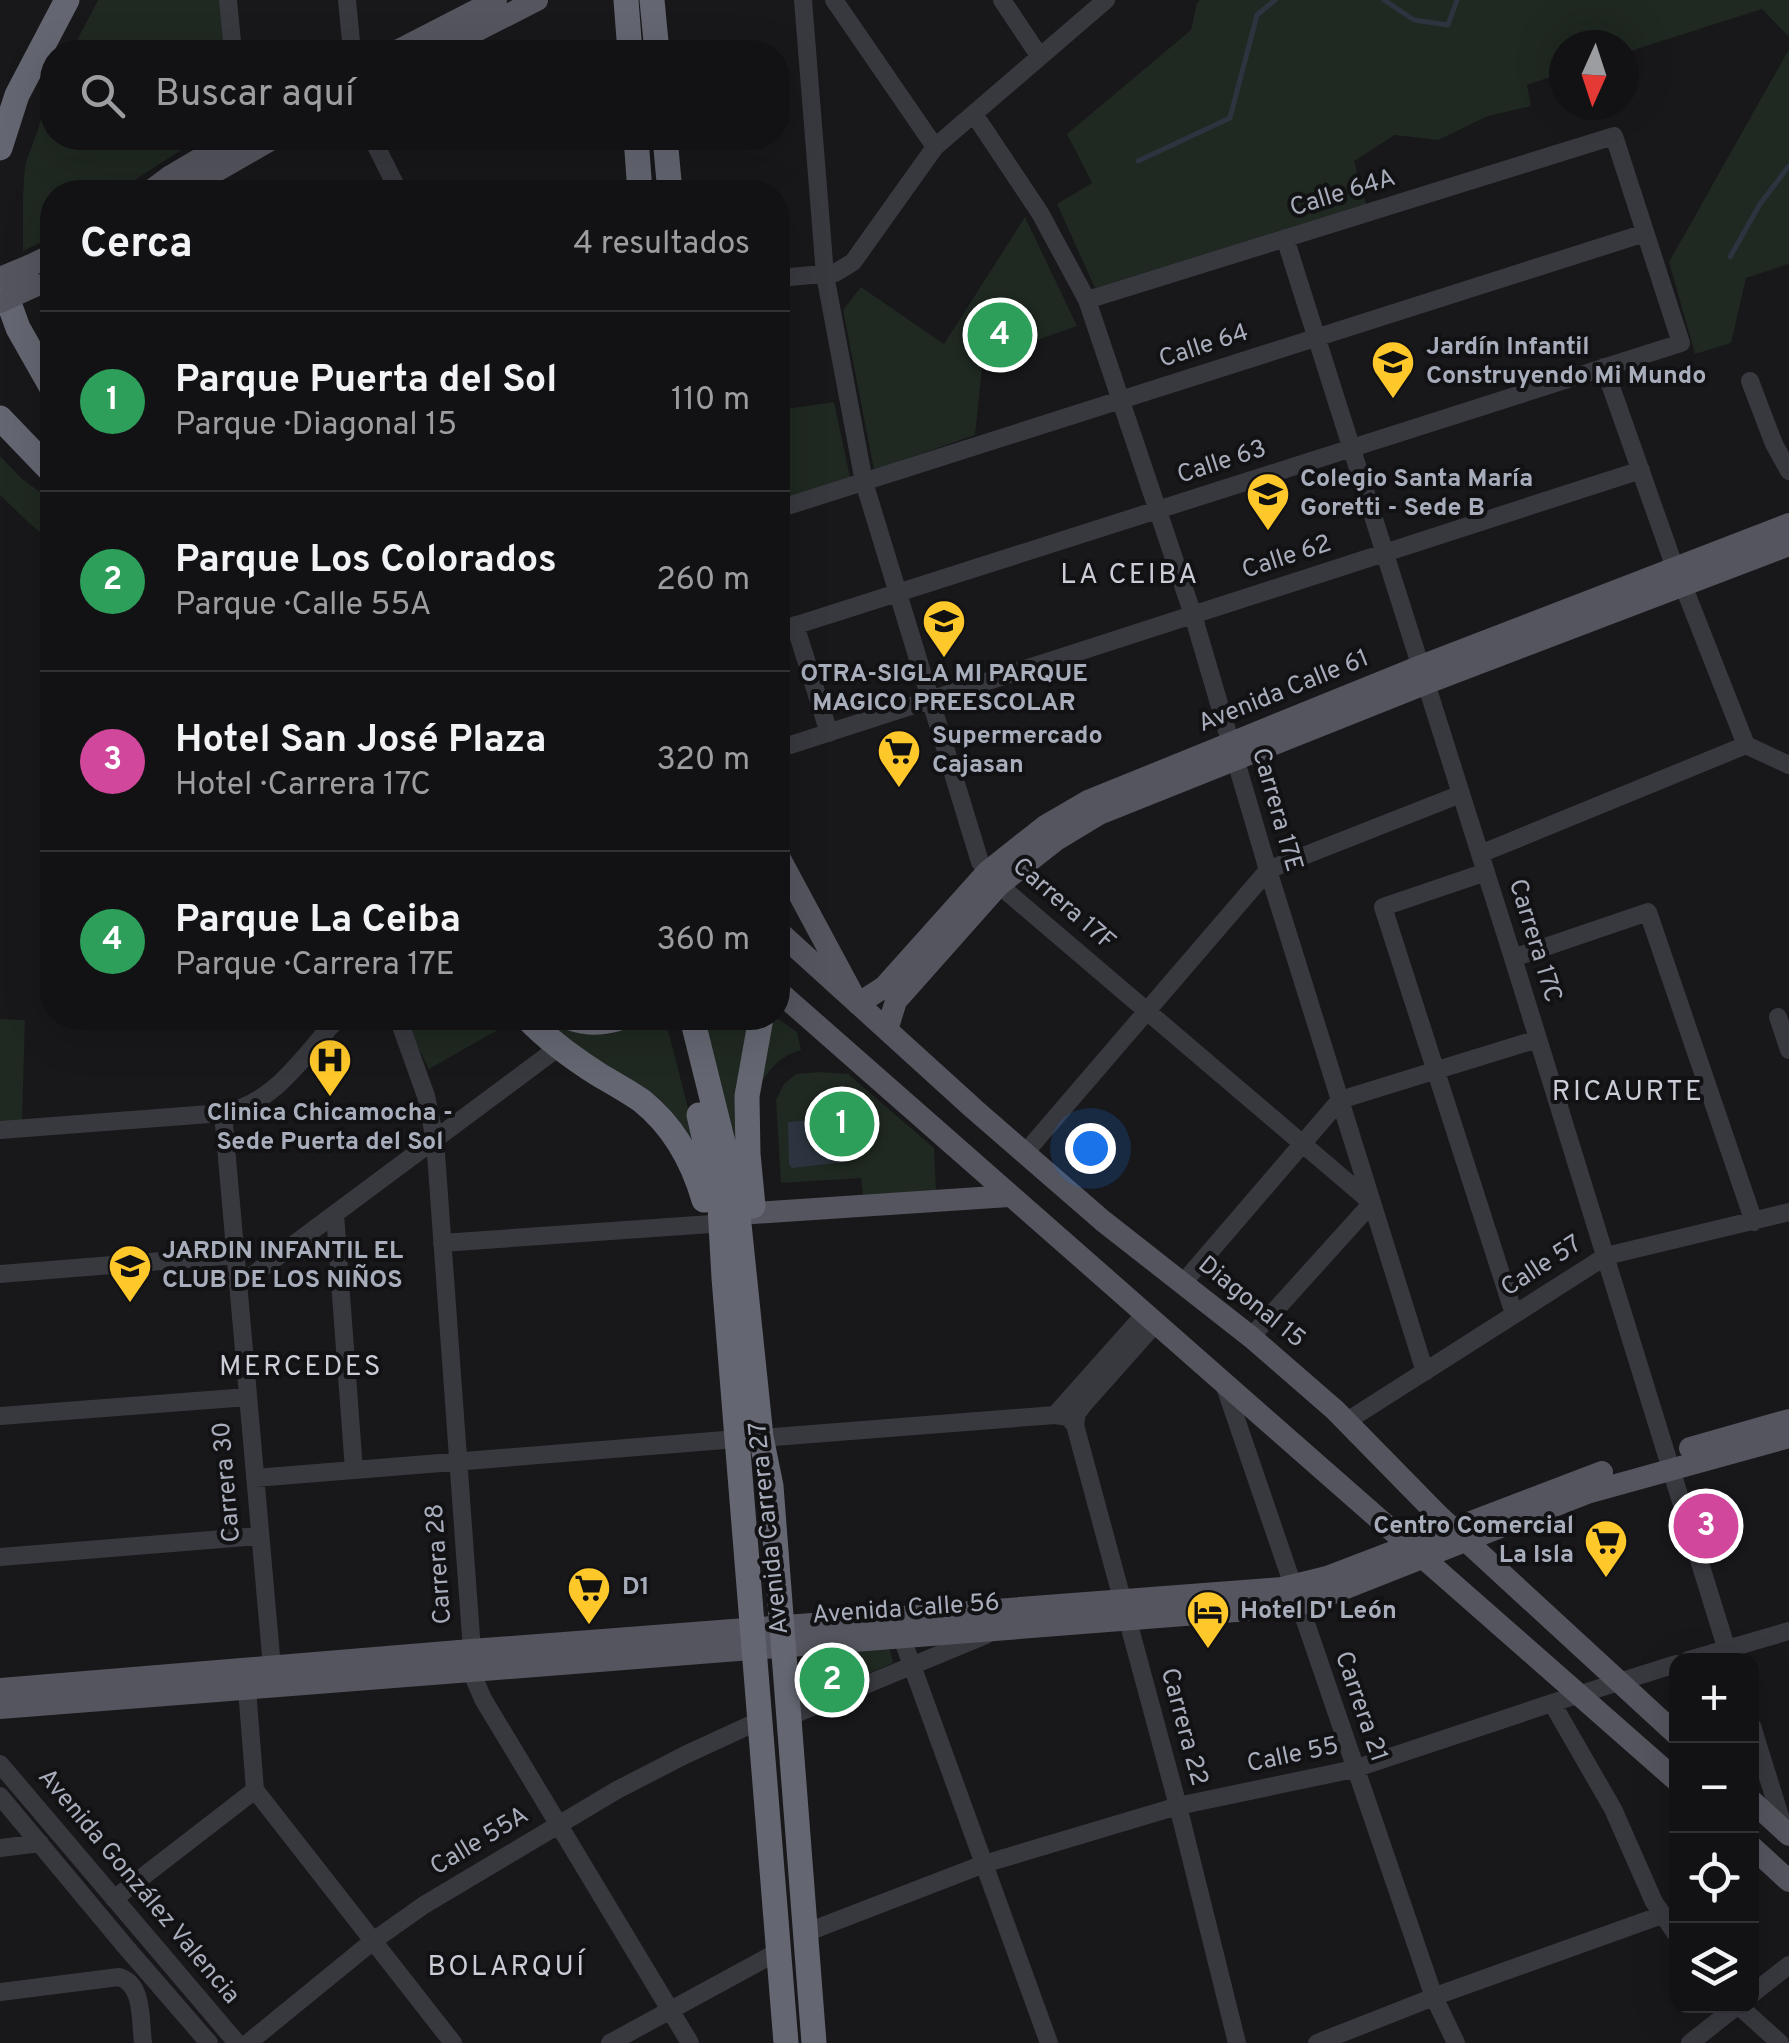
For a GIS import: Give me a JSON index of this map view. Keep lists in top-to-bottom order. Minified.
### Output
{"streets":{"highway":["Avenida Carrera 27"],"main road":["Avenida Calle 61","Diagonal 15","Avenida Calle 56"],"street":["Calle 64A","Calle 64","Calle 63","Calle 62","Carrera 17E","Carrera 17F","Carrera 17C","Calle 57","Carrera 30","Carrera 28","Carrera 21","Carrera 22","Calle 55","Calle 55A","Avenida González Valencia"]},"crossings":[["Calle 64A","Calle 64"],["Calle 64A","Calle 63"],["Calle 64A","Carrera 17E"],["Calle 64A","Carrera 17C"],["Calle 64","Calle 63"],["Calle 64","Carrera 17E"],["Calle 64","Carrera 17F"],["Calle 64","Carrera 17C"],["Calle 63","Carrera 17E"],["Calle 63","Carrera 17F"],["Calle 63","Carrera 17C"],["Calle 62","Carrera 17E"],["Calle 62","Carrera 17F"],["Calle 62","Carrera 17C"],["Avenida Calle 61","Carrera 17E"],["Avenida Calle 61","Carrera 17F"],["Avenida Calle 61","Carrera 17C"],["Avenida Calle 61","Diagonal 15"],["Carrera 17E","Carrera 17F"],["Carrera 17E","Calle 57"],["Carrera 17C","Calle 57"],["Carrera 17C","Avenida Calle 56"],["Calle 57","Diagonal 15"],["Diagonal 15","Avenida Calle 56"],["Diagonal 15","Calle 55"],["Carrera 30","Avenida Calle 56"],["Avenida Carrera 27","Avenida Calle 56"],["Avenida Carrera 27","Calle 55"],["Avenida Carrera 27","Calle 55A"],["Carrera 28","Avenida Calle 56"],["Carrera 28","Calle 55A"],["Avenida Calle 56","Carrera 21"],["Avenida Calle 56","Carrera 22"],["Carrera 21","Calle 55"],["Carrera 22","Calle 55"]],"districts":["LA CEIBA","RICAURTE","MERCEDES","BOLARQUÍ"],"places":{"school or university":["Jardín Infantil Construyendo Mi Mundo","Colegio Santa María Goretti - Sede B","OTRA-SIGLA MI PARQUE MAGICO PREESCOLAR","JARDIN INFANTIL EL CLUB DE LOS NIÑOS"],"supermarket":["Supermercado Cajasan","Centro Comercial La Isla","D1"],"hospital":["Clinica Chicamocha - Sede Puerta del Sol"],"hotel":["Hotel D' León"]},"north":"bottom","page":{"search":"Buscar aquí","heading":["Cerca","4 resultados"],"pins":["4","1","3","2"],"list":[{"mark":"1","name":"Parque Puerta del Sol","note":"Parque · Diagonal 15","value":"110 m"},{"mark":"2","name":"Parque Los Colorados","note":"Parque · Calle 55A","value":"260 m"},{"mark":"3","name":"Hotel San José Plaza","note":"Hotel · Carrera 17C","value":"320 m"},{"mark":"4","name":"Parque La Ceiba","note":"Parque · Carrera 17E","value":"360 m"}],"map_buttons":["+","−"]}}
